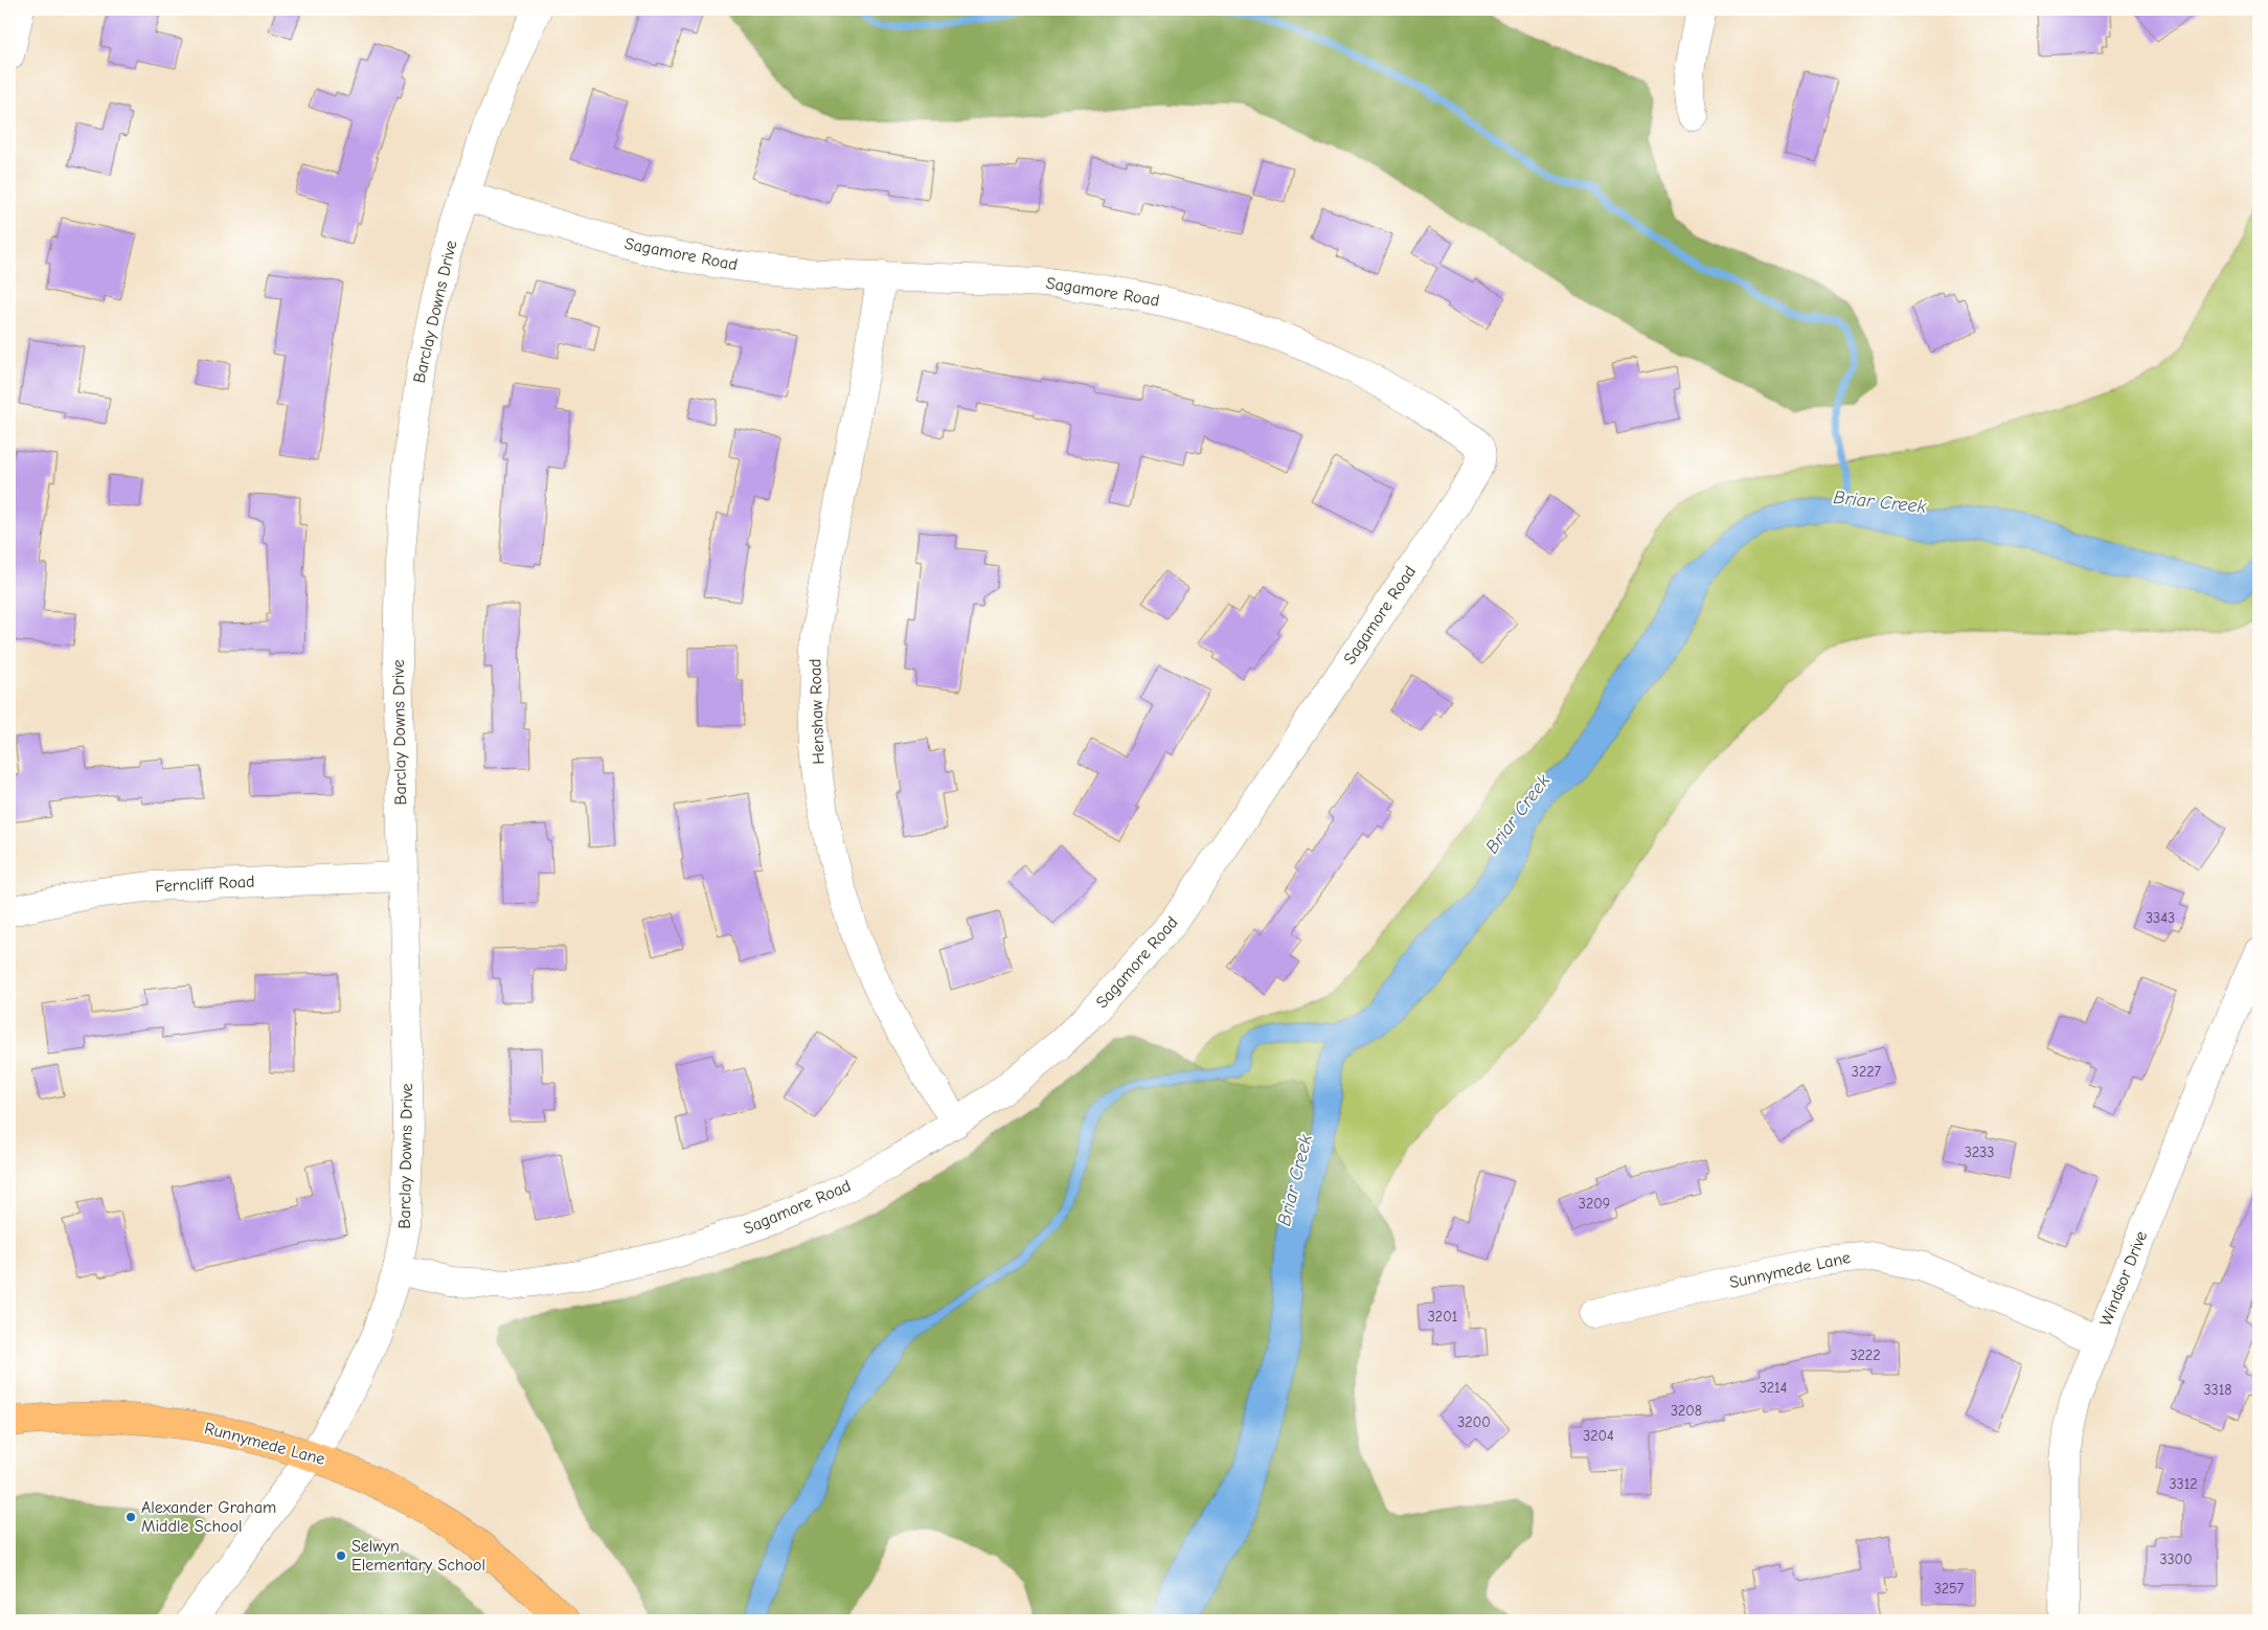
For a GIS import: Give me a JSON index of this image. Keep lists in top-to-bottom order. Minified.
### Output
{"streets":{"main road":["Runnymede Lane"],"street":["Sagamore Road","Barclay Downs Drive","Henshaw Road","Ferncliff Road","Sunnymede Lane","Windsor Drive"]},"crossings":[["Sagamore Road","Barclay Downs Drive"],["Sagamore Road","Henshaw Road"],["Barclay Downs Drive","Ferncliff Road"],["Barclay Downs Drive","Runnymede Lane"],["Sunnymede Lane","Windsor Drive"]],"water":["Briar Creek"],"places":["Alexander Graham Middle School","Selwyn Elementary School"],"house_numbers":["3343","3227","3233","3209","3201","3222","3214","3318","3208","3200","3204","3312","3300","3257"]}
